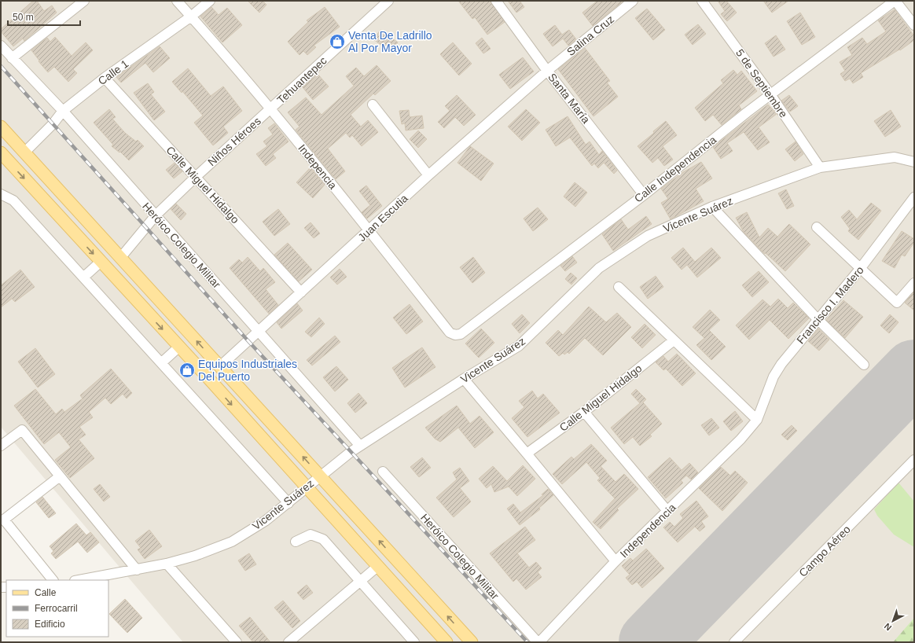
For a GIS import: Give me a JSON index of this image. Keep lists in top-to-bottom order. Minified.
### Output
{"streets":{"street":["Salina Cruz","Calle 1","Tehuantepec","5 de Septiembre","Santa María","Niños Héroes","Indepencia","Calle Independencia","Calle Miguel Hidalgo","Vicente Suárez","Juan Escutia","Heróico Colegio Militar","Francisco I. Madero","Independencia","Campo Aéreo"]},"crossings":[["Salina Cruz","Santa María"],["Salina Cruz","Juan Escutia"],["Calle 1","Indepencia"],["Calle 1","Calle Miguel Hidalgo"],["Calle 1","Heróico Colegio Militar"],["Tehuantepec","Niños Héroes"],["Tehuantepec","Indepencia"],["5 de Septiembre","Calle Independencia"],["5 de Septiembre","Vicente Suárez"],["Santa María","Calle Independencia"],["Santa María","Juan Escutia"],["Niños Héroes","Indepencia"],["Niños Héroes","Calle Miguel Hidalgo"],["Niños Héroes","Heróico Colegio Militar"],["Indepencia","Calle Independencia"],["Indepencia","Juan Escutia"],["Calle Miguel Hidalgo","Juan Escutia"],["Vicente Suárez","Heróico Colegio Militar"],["Juan Escutia","Heróico Colegio Militar"],["Heróico Colegio Militar","Independencia"],["Francisco I. Madero","Independencia"]],"places":{"shop":["Venta De Ladrillo Al Por Mayor","Equipos Industriales Del Puerto"]},"legend":["Calle","Ferrocarril","Edificio"],"scale_bar":"50 m","north":"bottom left"}
